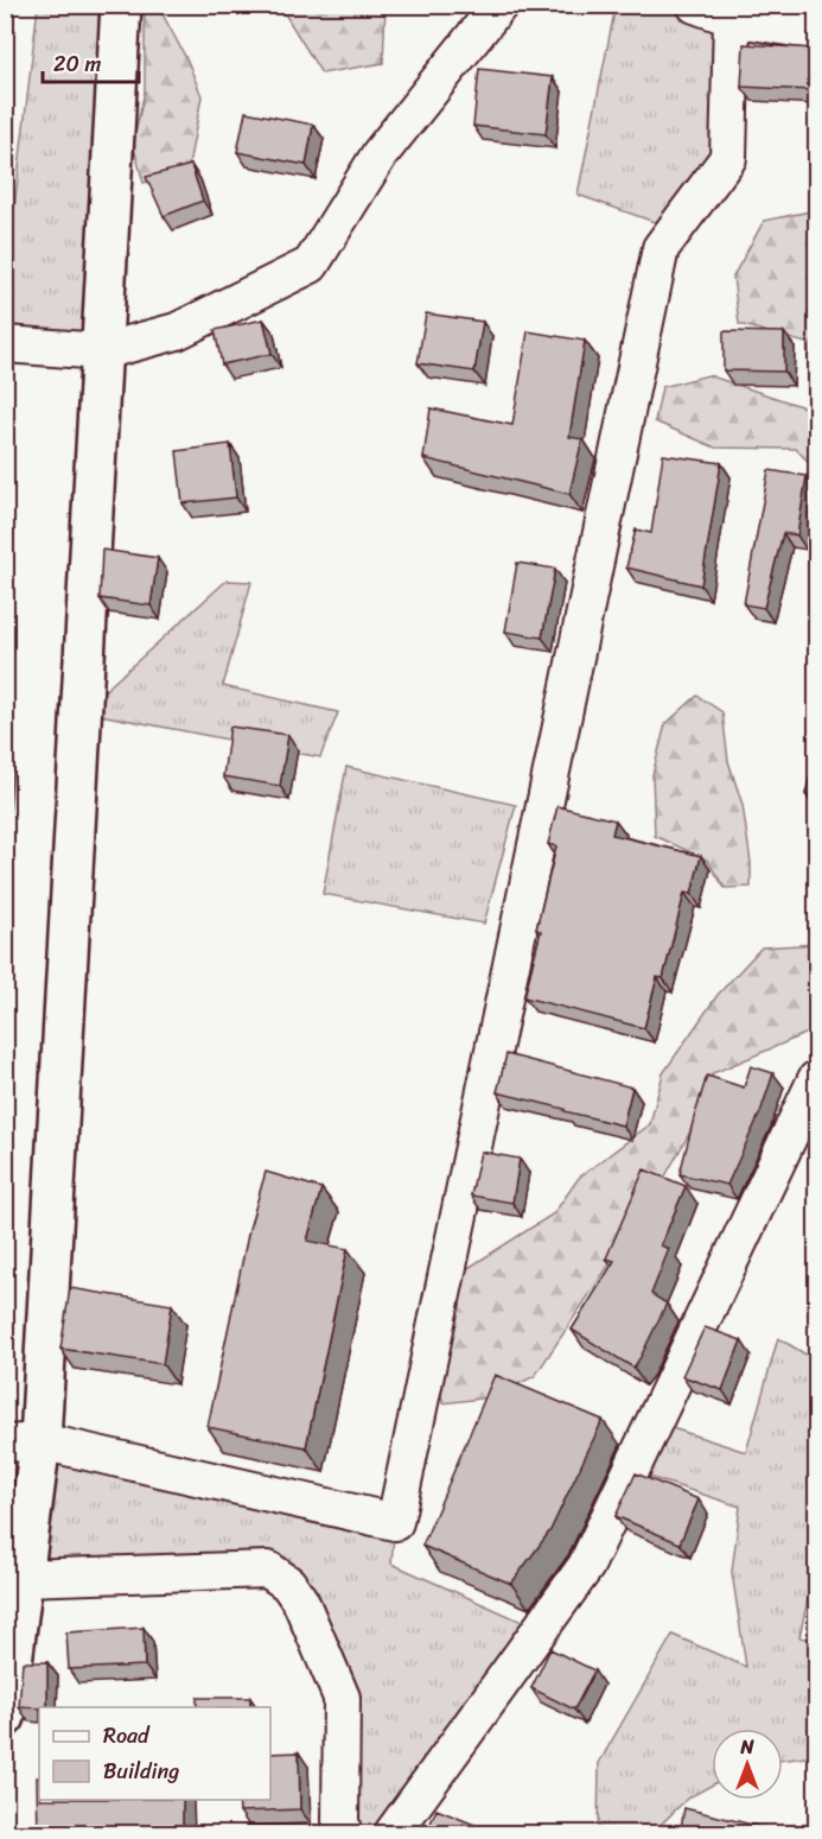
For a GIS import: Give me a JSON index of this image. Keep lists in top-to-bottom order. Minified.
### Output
{"legend":["Road","Building"],"scale_bar":"20 m","north":"top"}
